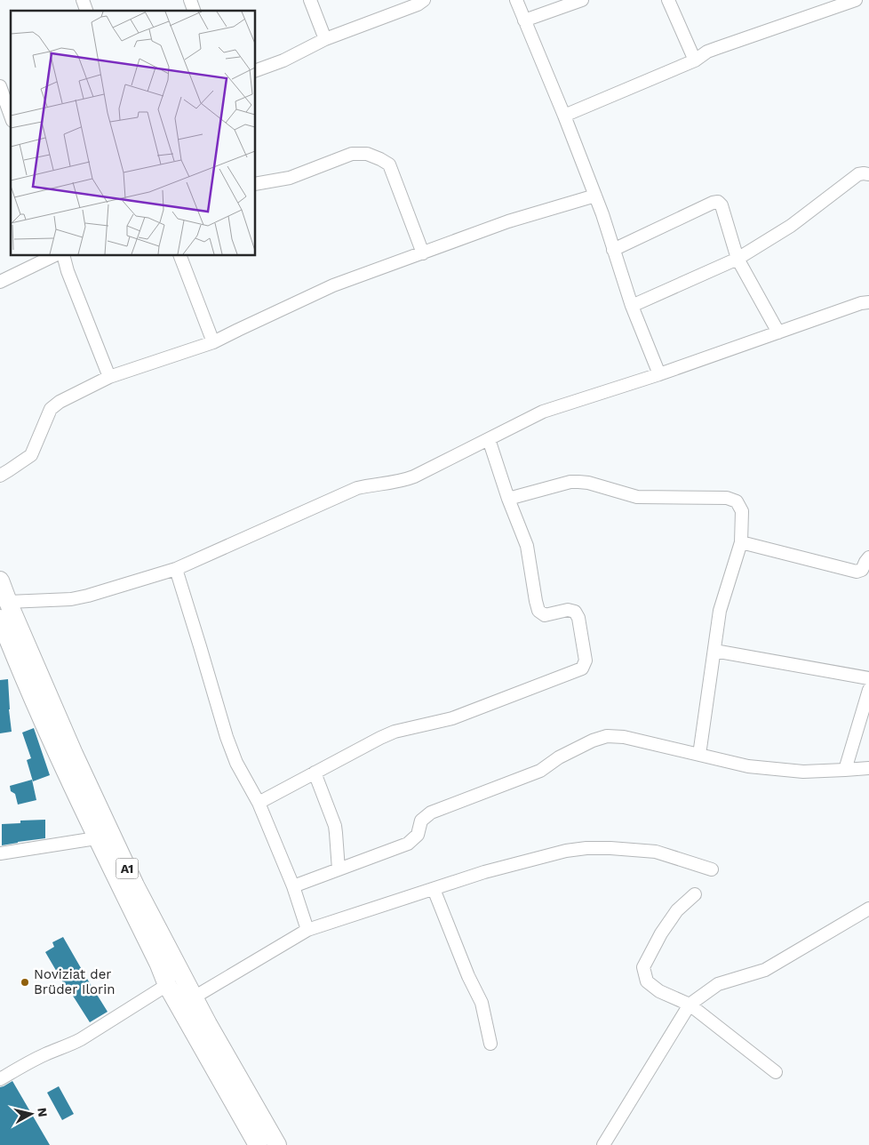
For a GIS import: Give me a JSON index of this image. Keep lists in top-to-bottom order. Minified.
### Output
{"streets":{"highway":["A1"]},"places":["Noviziat der Brüder Ilorin"],"north":"right"}
